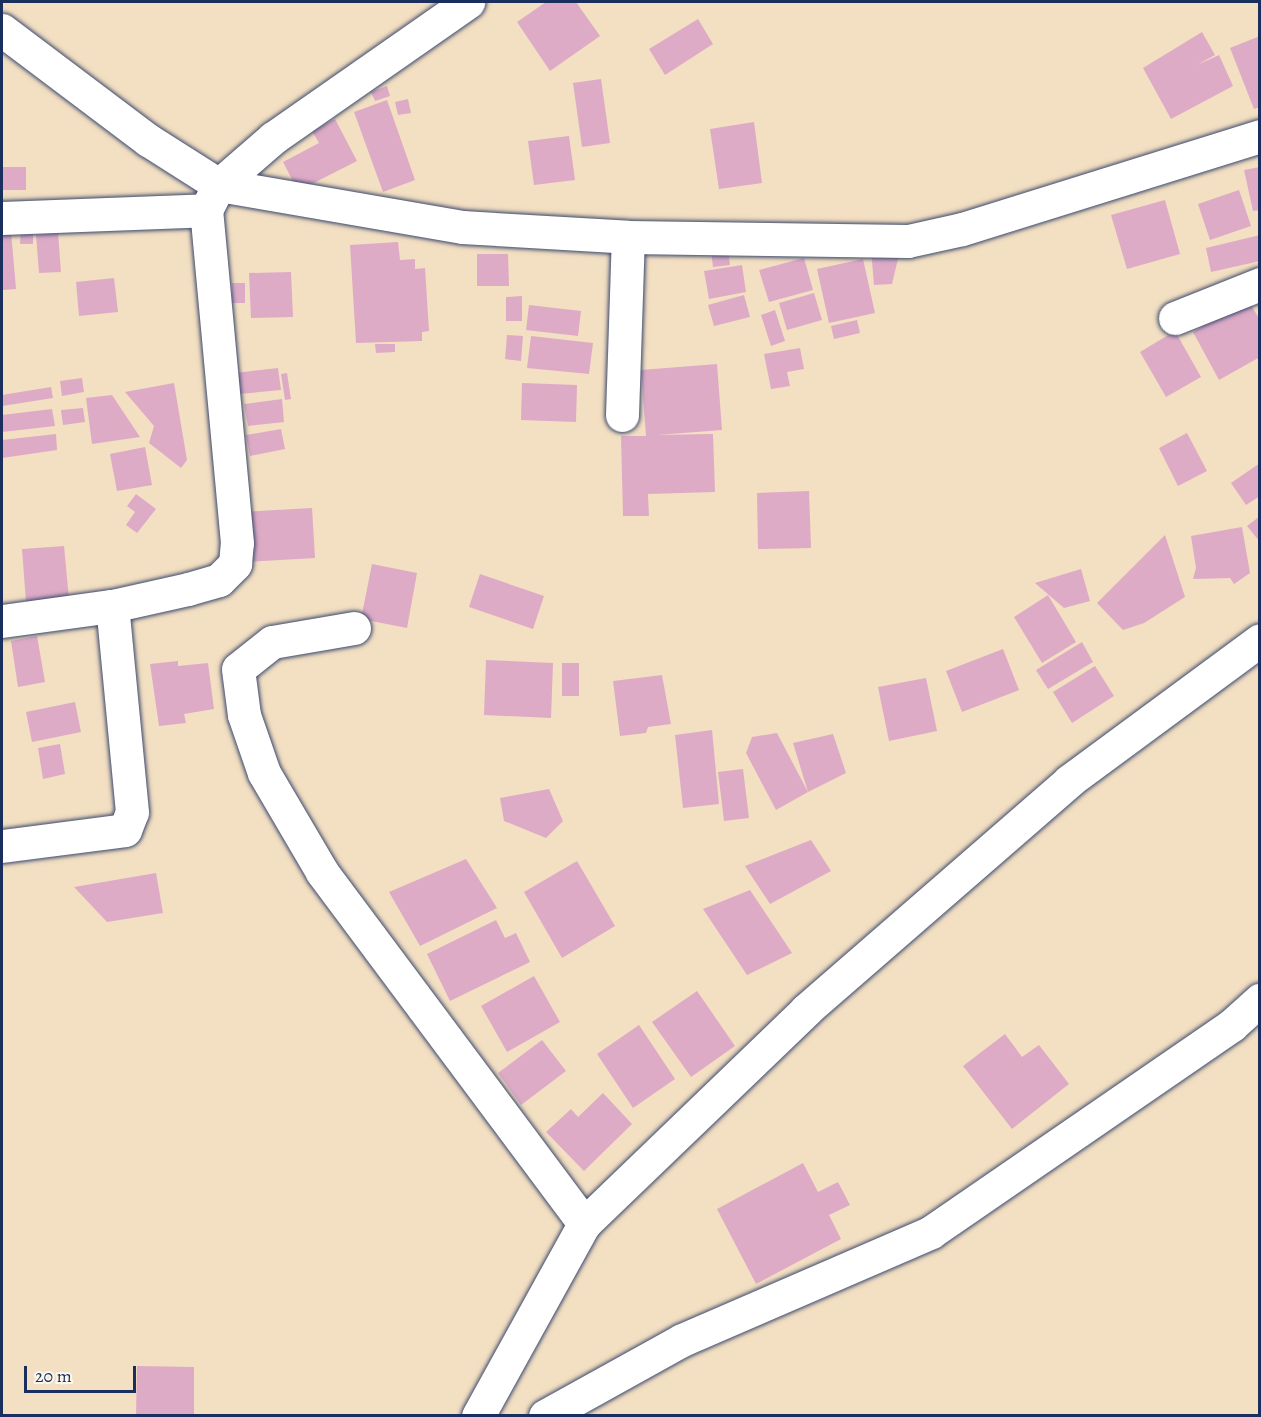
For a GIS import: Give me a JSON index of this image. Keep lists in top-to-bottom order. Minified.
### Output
{"scale_bar":"20 m"}
